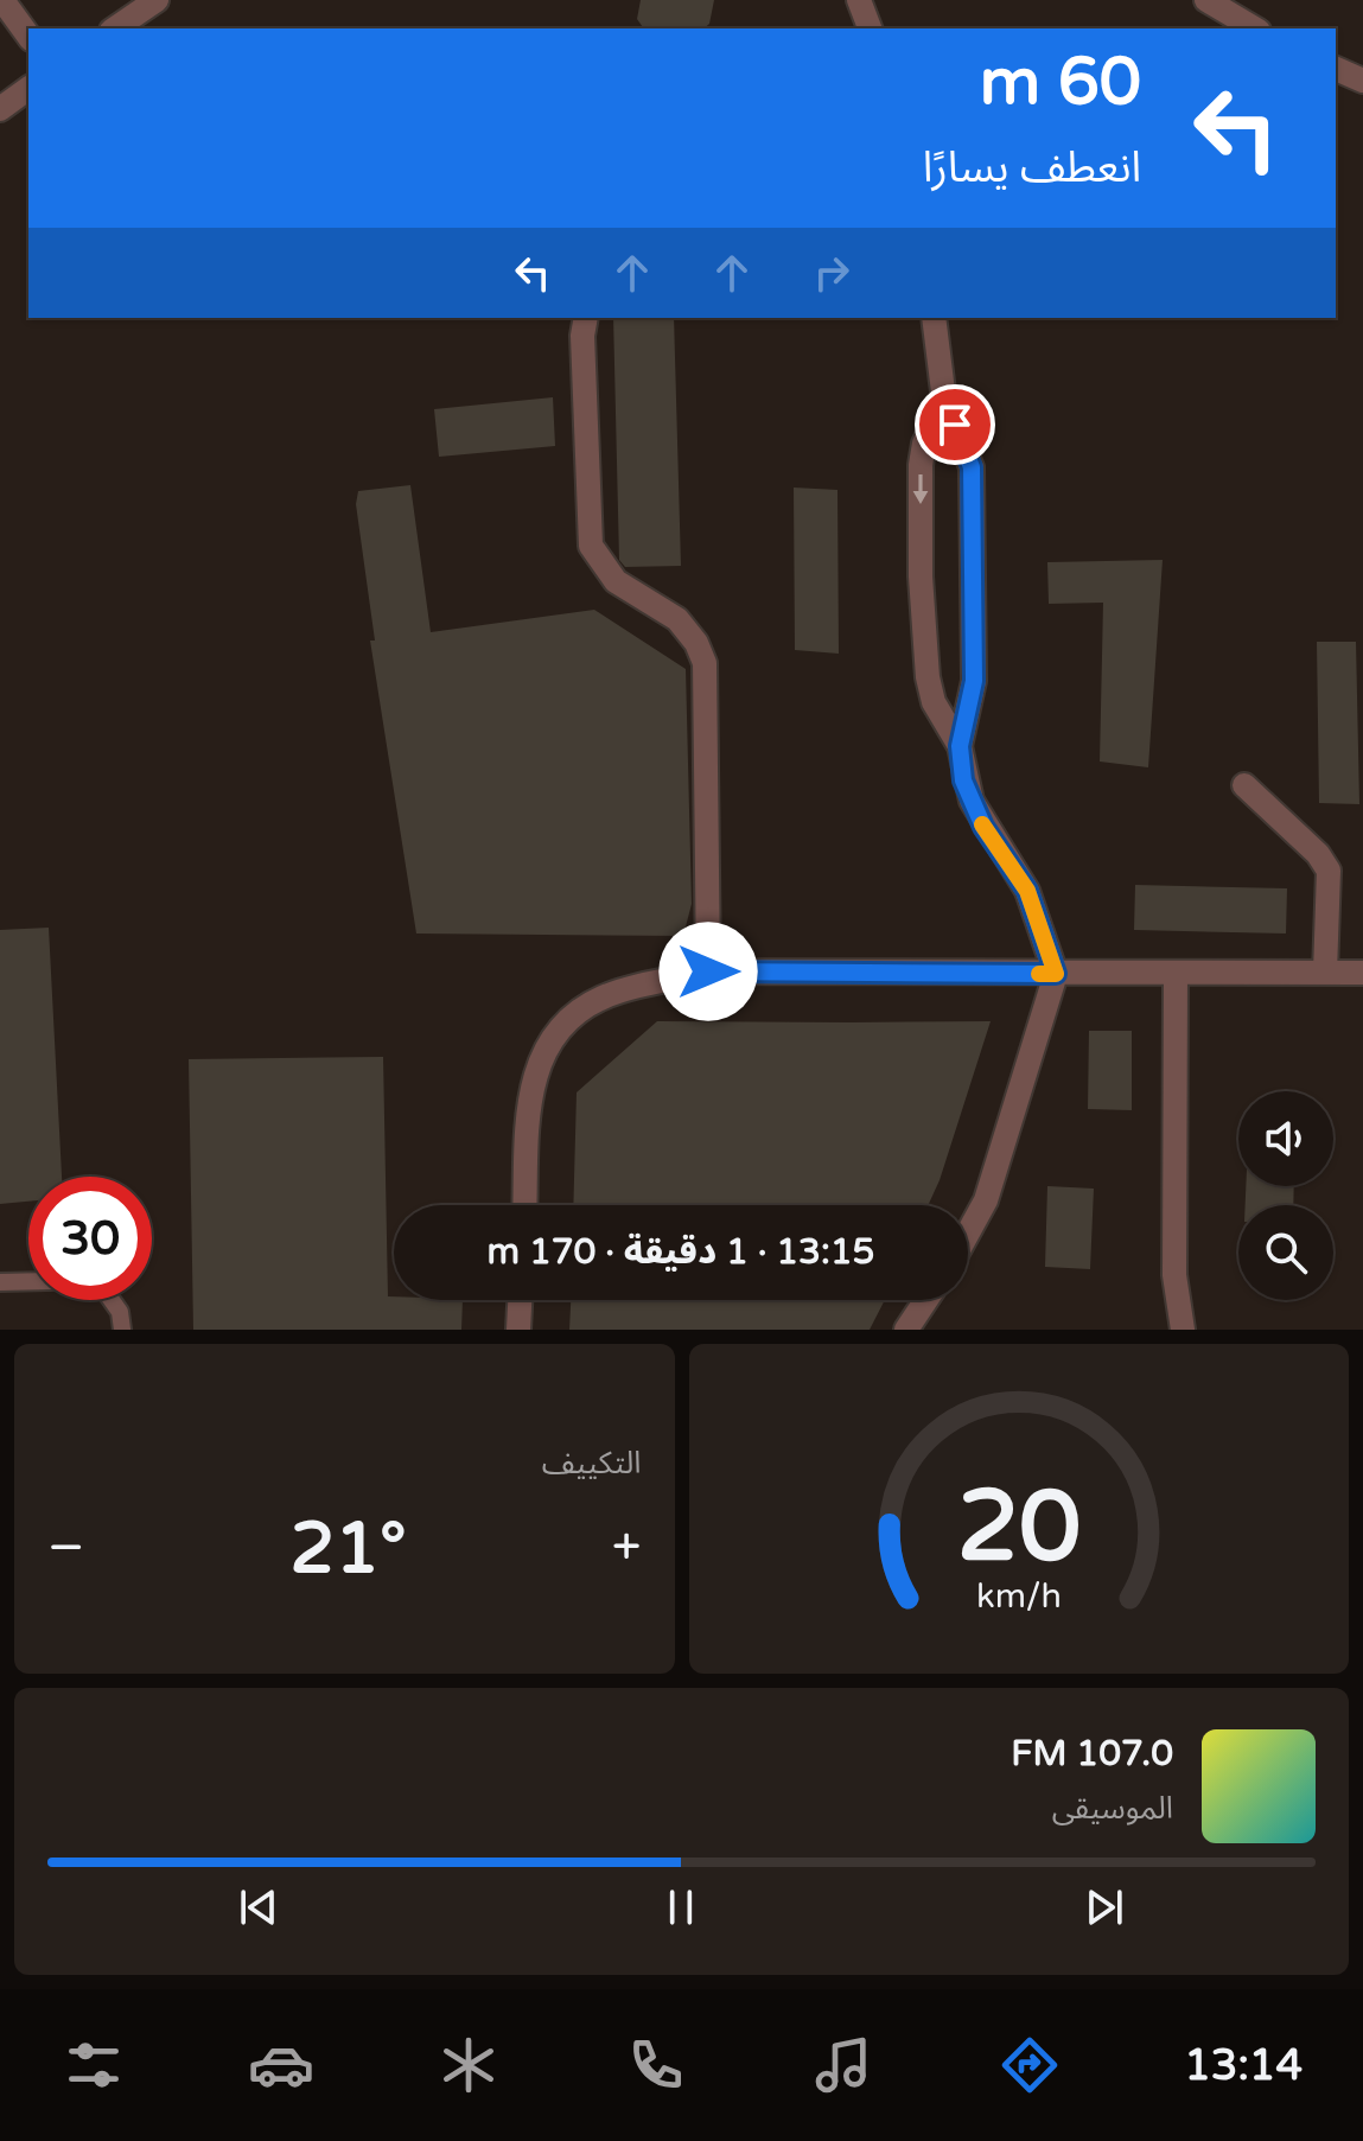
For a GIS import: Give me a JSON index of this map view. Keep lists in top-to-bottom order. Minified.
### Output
{"page":{"turn":["60 m","انعطف يسارًا"],"limit":"30","trip":"13:15 · 1 دقيقة · 170 m","tile":"التكييف","heat":["−","21°","+"],"song":["107.0 FM","الموسيقى"],"tabs":"13:14","gauge":["20","km/h"]}}
